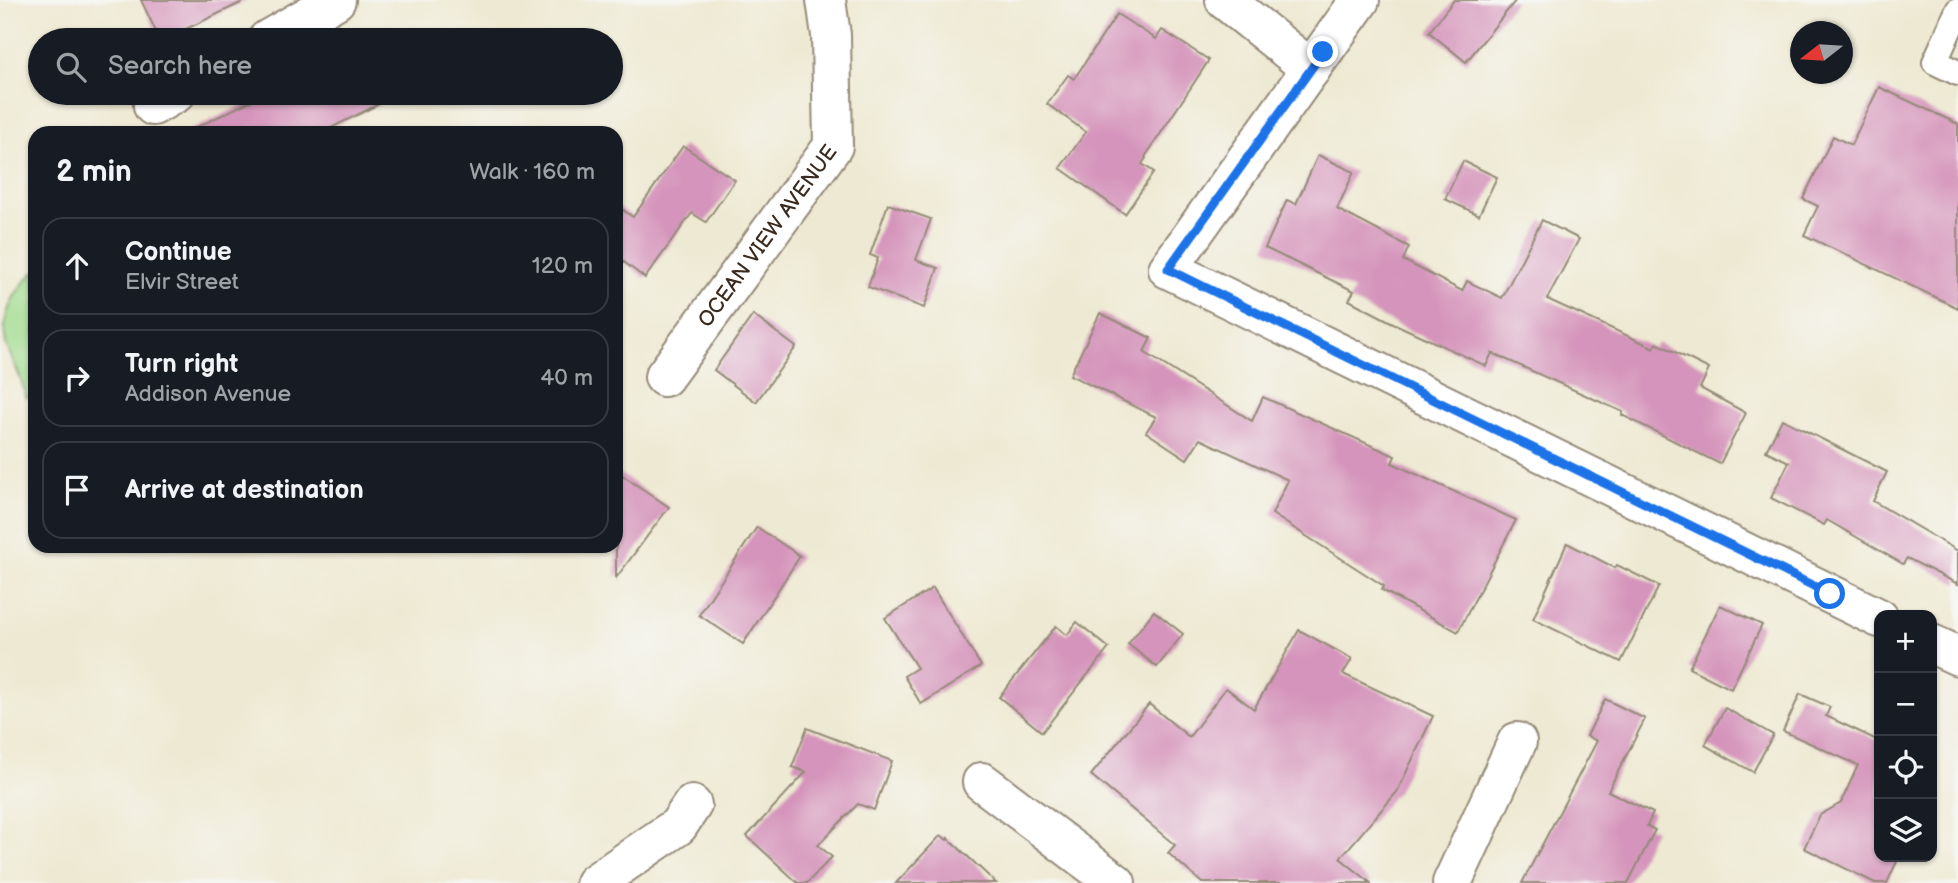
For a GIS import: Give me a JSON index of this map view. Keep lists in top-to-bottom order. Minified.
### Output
{"streets":{"street":["OCEAN VIEW AVENUE"]},"north":"left","page":{"search":"Search here","heading":["2 min","Walk · 160 m"],"list":[["Continue","Elvir Street","120 m"],["Turn right","Addison Avenue","40 m"],"Arrive at destination"],"map_buttons":["+","−"]}}
